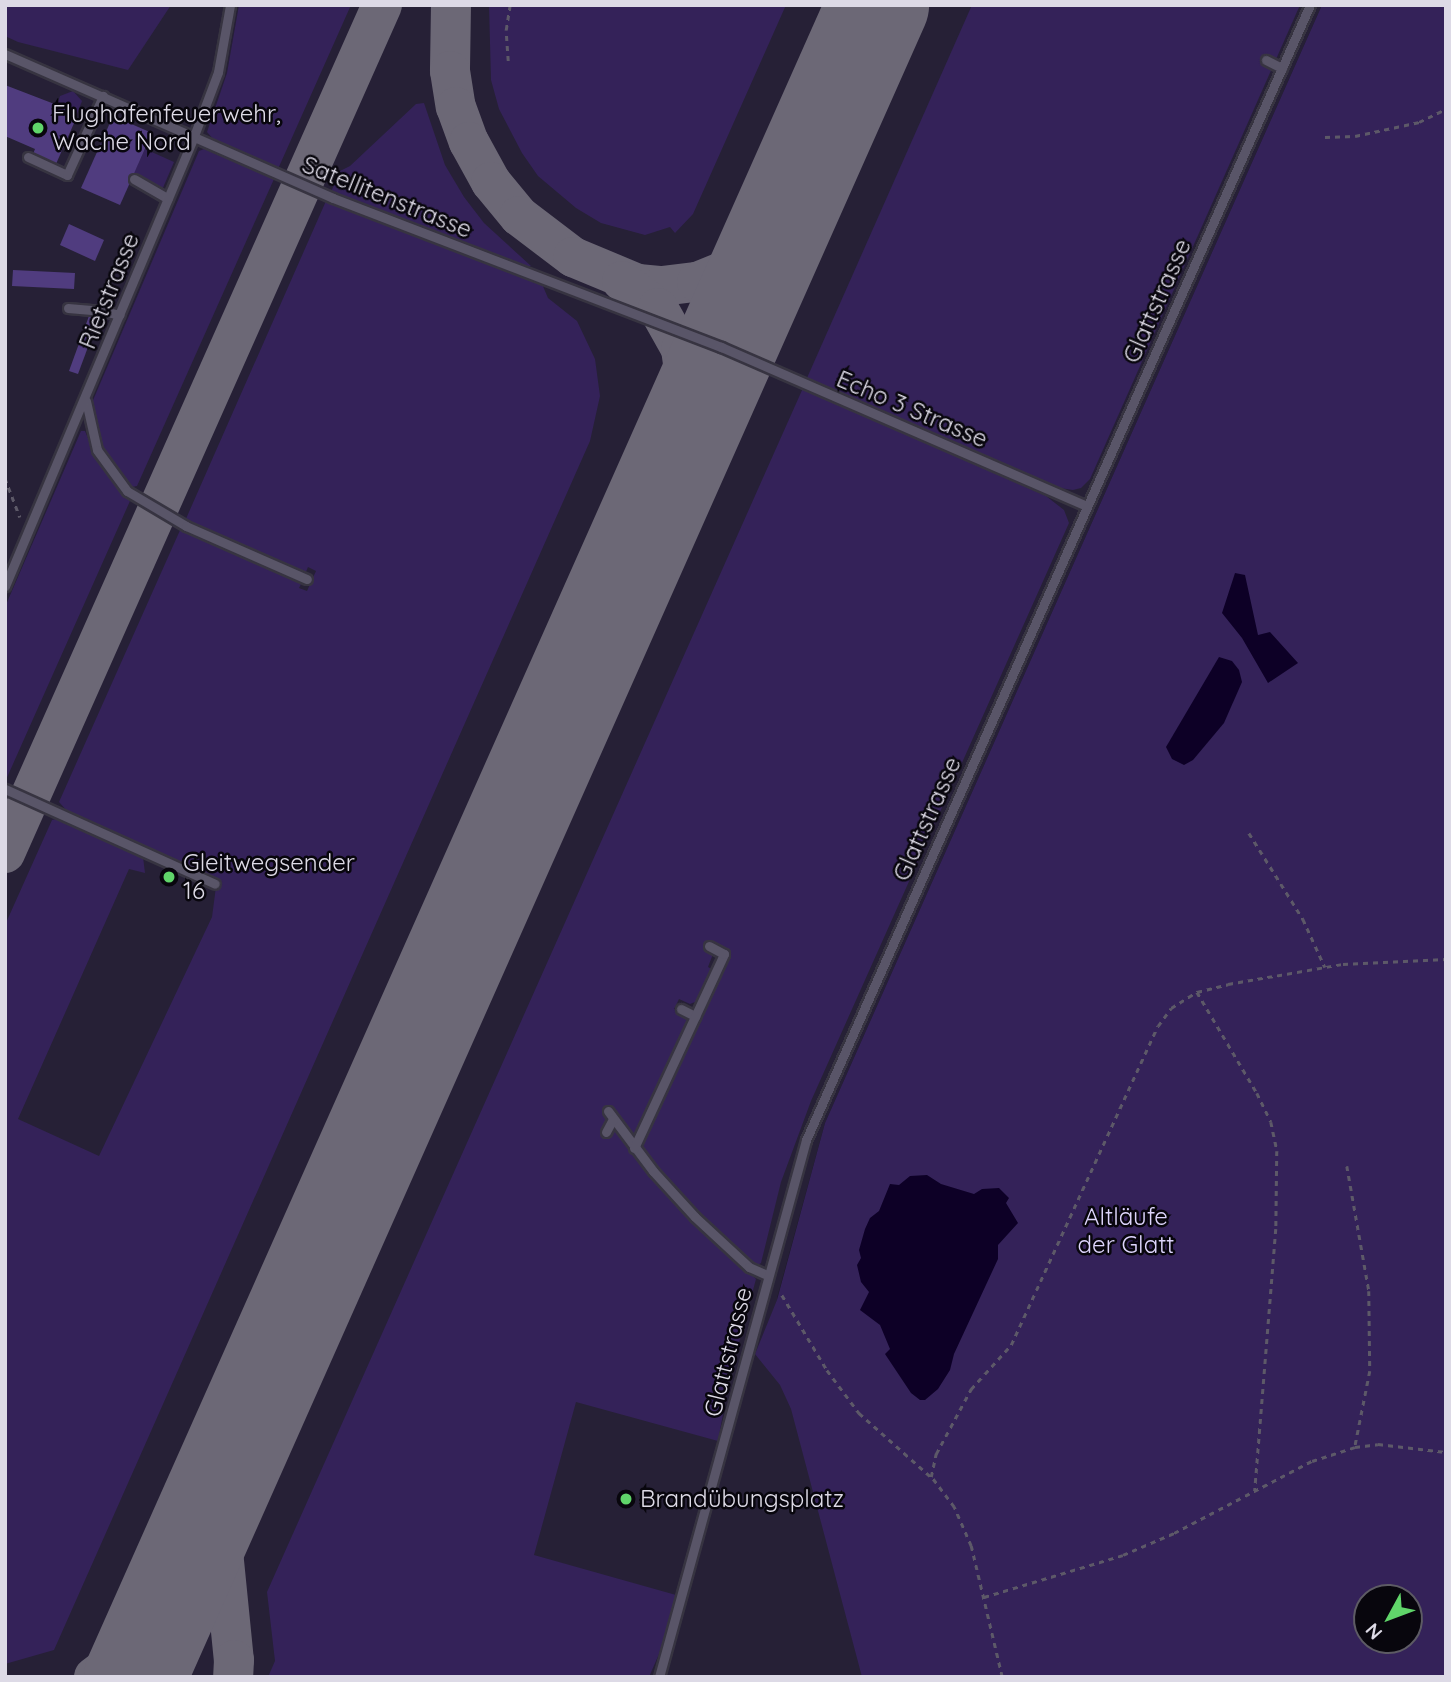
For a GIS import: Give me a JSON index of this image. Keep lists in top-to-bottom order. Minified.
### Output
{"streets":{"lane":["Satellitenstrasse","Rietstrasse","Glattstrasse","Echo 3 Strasse"]},"crossings":[["Satellitenstrasse","Rietstrasse"],["Satellitenstrasse","Echo 3 Strasse"],["Glattstrasse","Echo 3 Strasse"]],"parks":["Altläufe der Glatt"],"places":["Flughafenfeuerwehr, Wache Nord","Gleitwegsender 16","Brandübungsplatz"],"north":"bottom left"}
